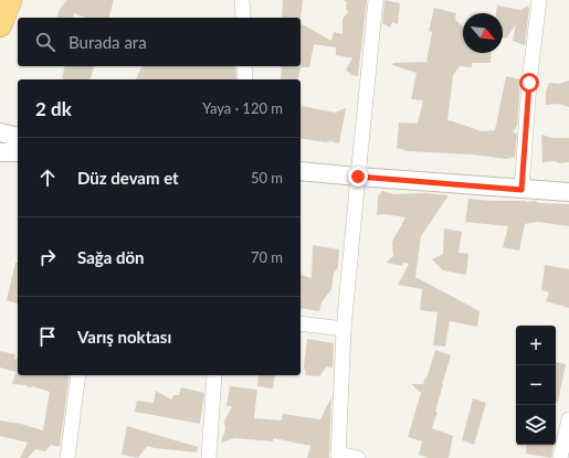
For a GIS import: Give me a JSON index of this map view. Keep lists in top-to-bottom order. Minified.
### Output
{"north":"bottom right","page":{"search":"Burada ara","heading":["2 dk","Yaya · 120 m"],"list":[["Düz devam et","50 m"],["Sağa dön","70 m"],"Varış noktası"],"map_buttons":["+","−"]}}
